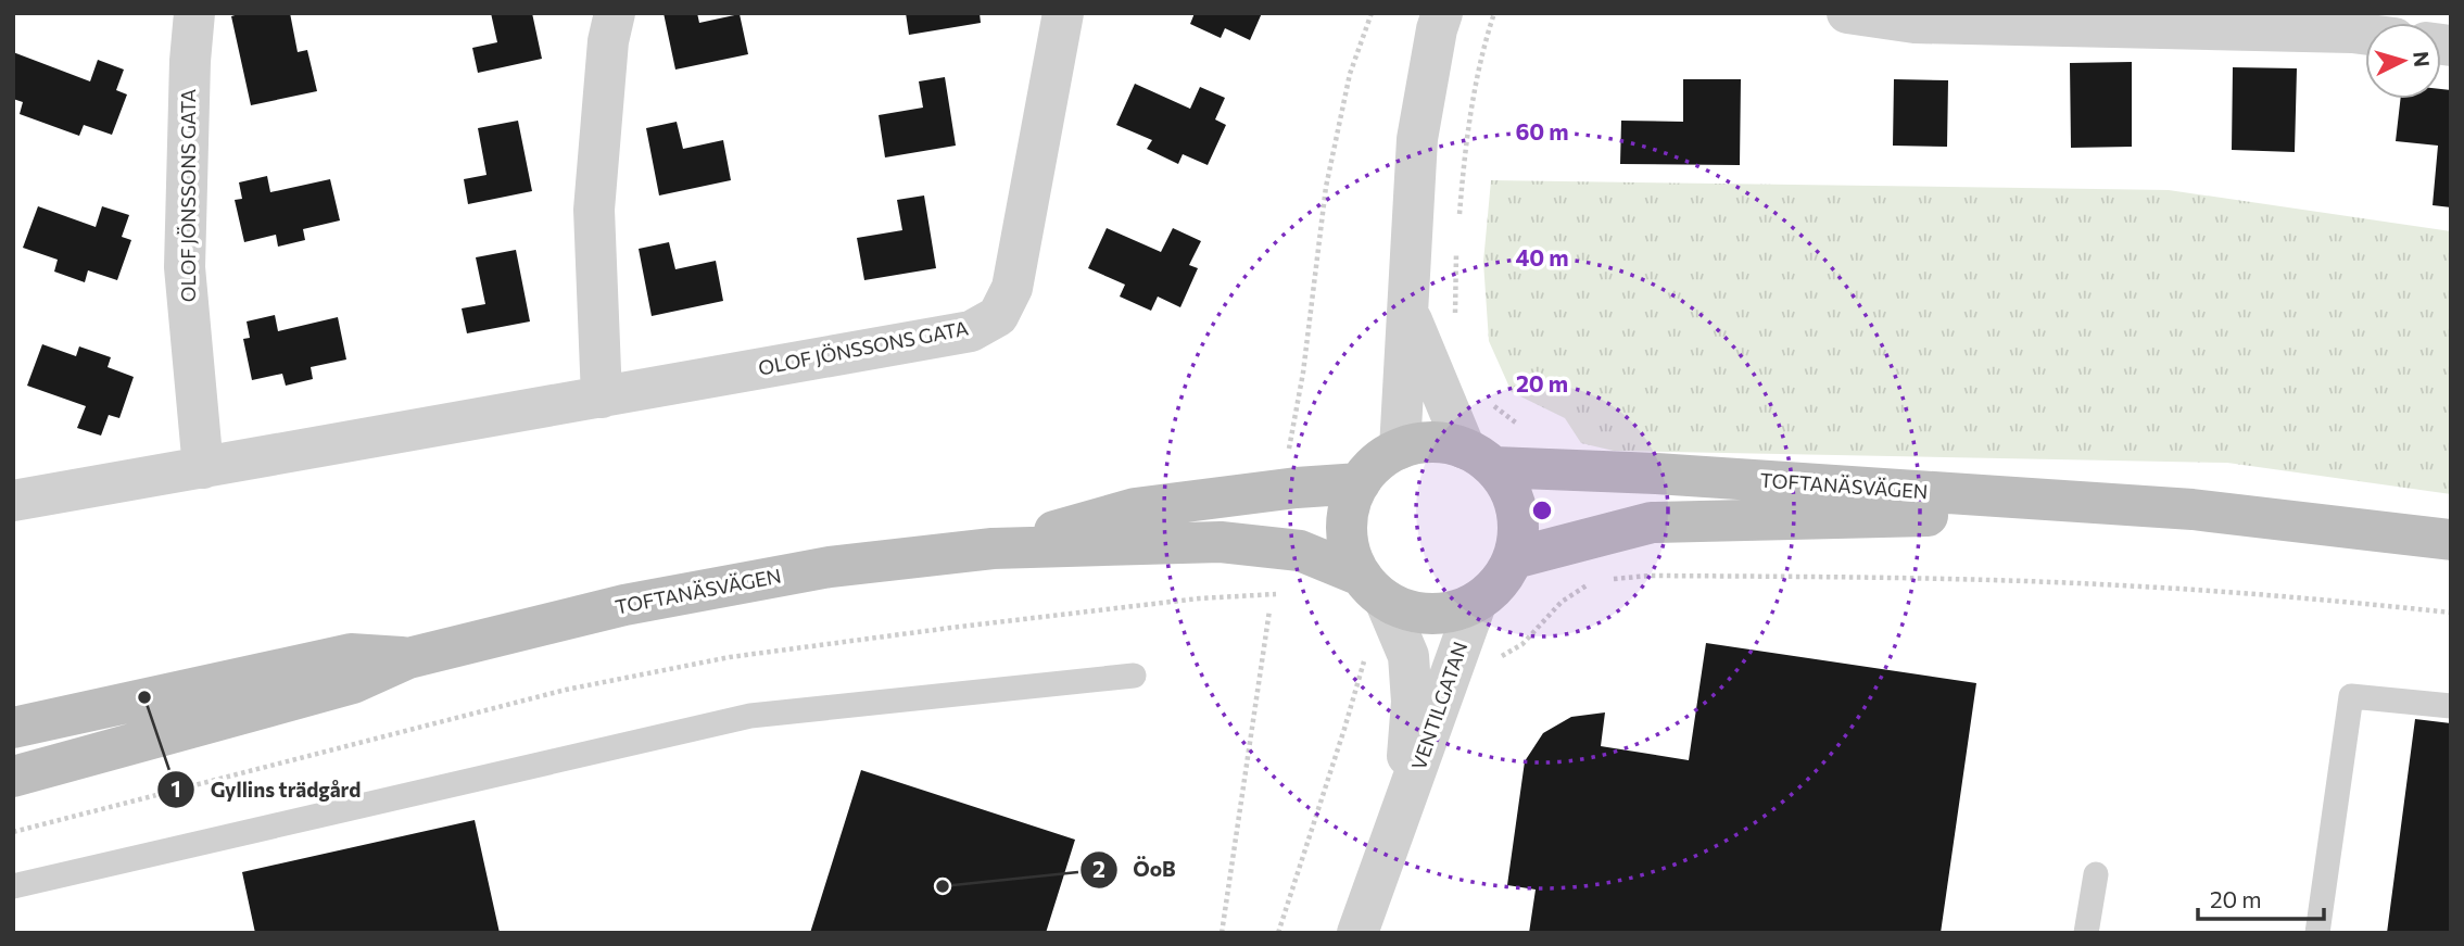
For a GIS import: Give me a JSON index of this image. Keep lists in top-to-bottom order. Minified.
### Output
{"streets":{"street":["OLOF JÖNSSONS GATA","TOFTANÄSVÄGEN","VENTILGATAN"]},"crossings":[["TOFTANÄSVÄGEN","VENTILGATAN"]],"places":["Gyllins trädgård","ÖoB"],"scale_bar":"20 m","north":"right","rings":["60 m","40 m","20 m"]}
